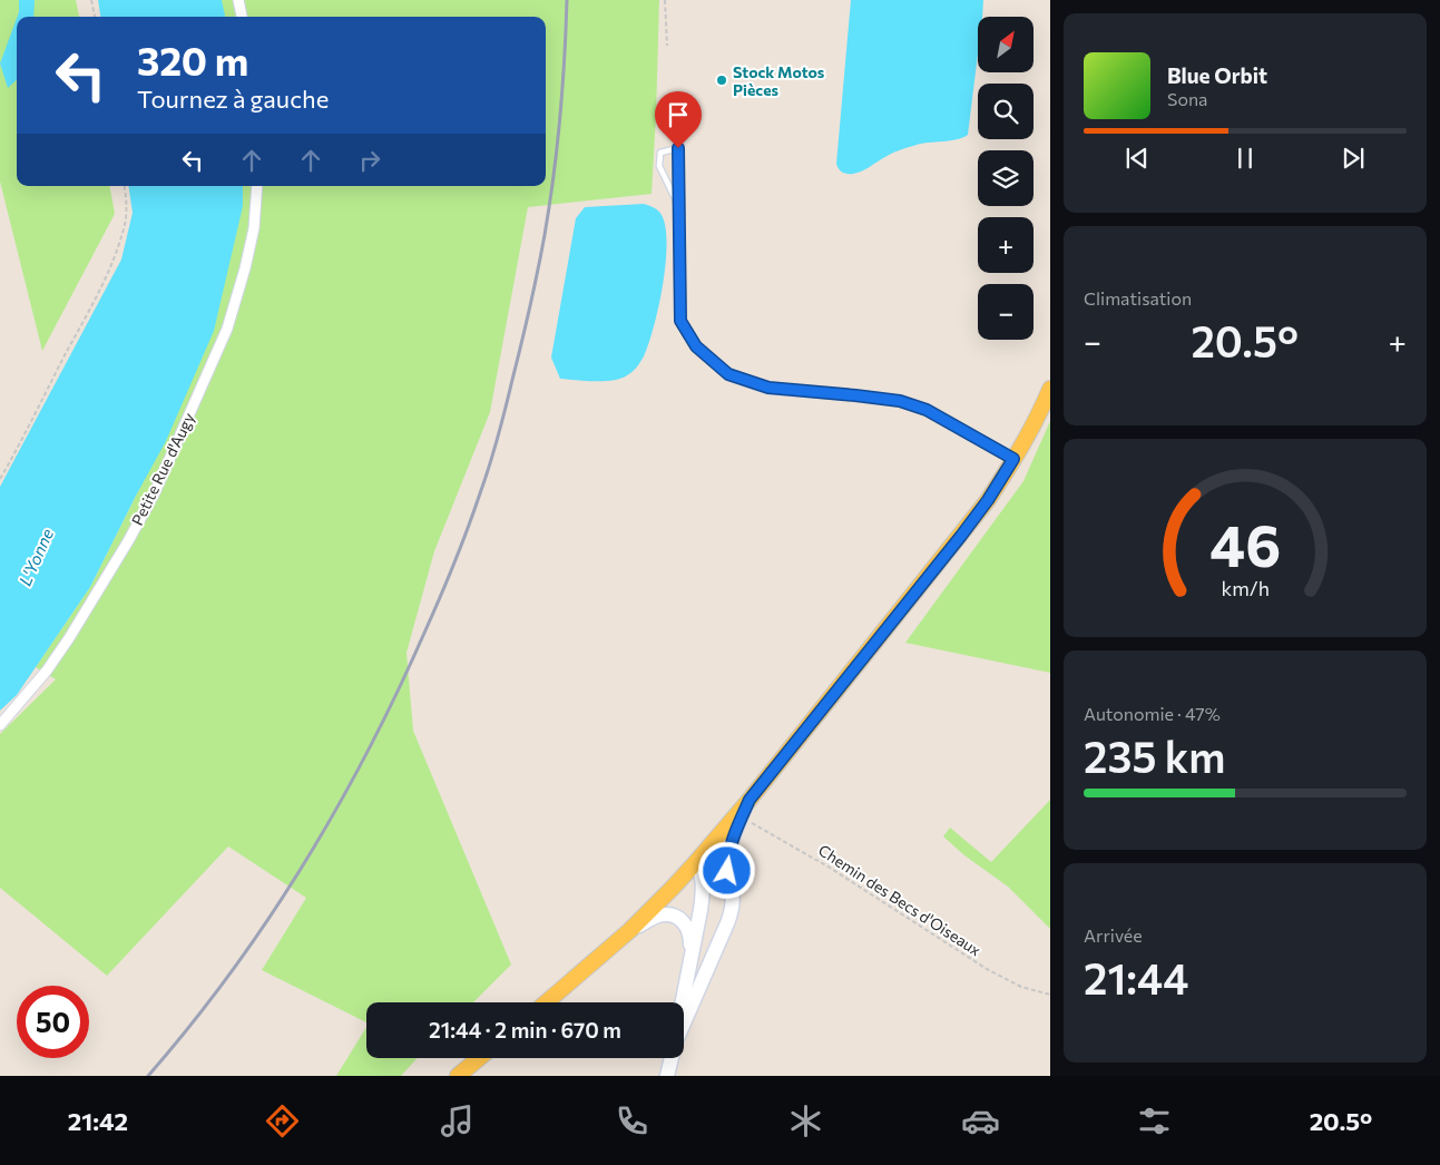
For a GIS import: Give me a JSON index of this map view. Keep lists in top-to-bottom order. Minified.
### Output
{"streets":{"street":["Petite Rue d'Augy"],"path":["Chemin des Becs d'Oiseaux"]},"water":["L'Yonne"],"places":["Stock Motos Pièces"],"north":"top right","page":{"map_buttons":["+","−"],"turn":["320 m","Tournez à gauche"],"song":["Blue Orbit","Sona"],"tile":["Climatisation",["Autonomie · 47%","235 km"],["Arrivée","21:44"]],"heat":["−","20.5°","+"],"limit":"50","trip":"21:44 · 2 min · 670 m","tabs":["21:42","20.5°"],"gauge":["46","km/h"]}}
